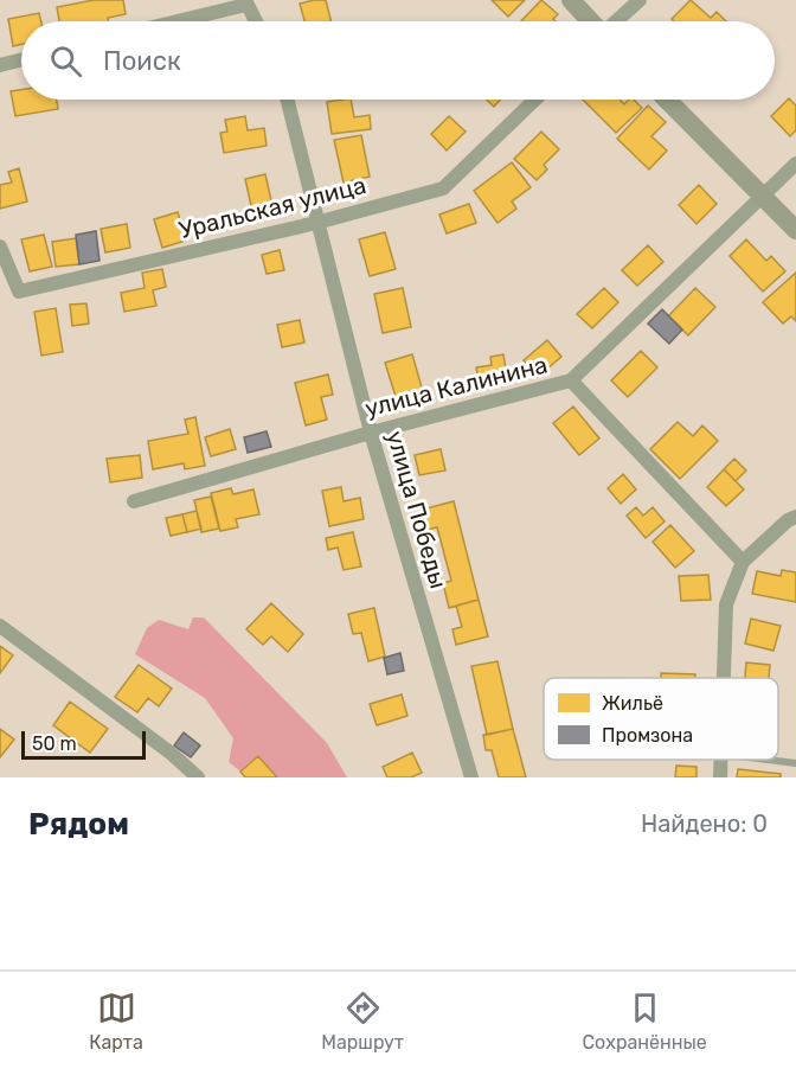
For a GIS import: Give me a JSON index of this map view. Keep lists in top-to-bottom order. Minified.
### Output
{"streets":{"street":["Уральская улица","улица Калинина","улица Победы"]},"crossings":[["Уральская улица","улица Победы"],["улица Калинина","улица Победы"]],"legend":["Жильё","Промзона"],"scale_bar":"50 m","page":{"search":"Поиск","scale":"50 m","heading":["Рядом","Найдено: 0"],"nav":["Карта","Маршрут","Сохранённые"]}}
